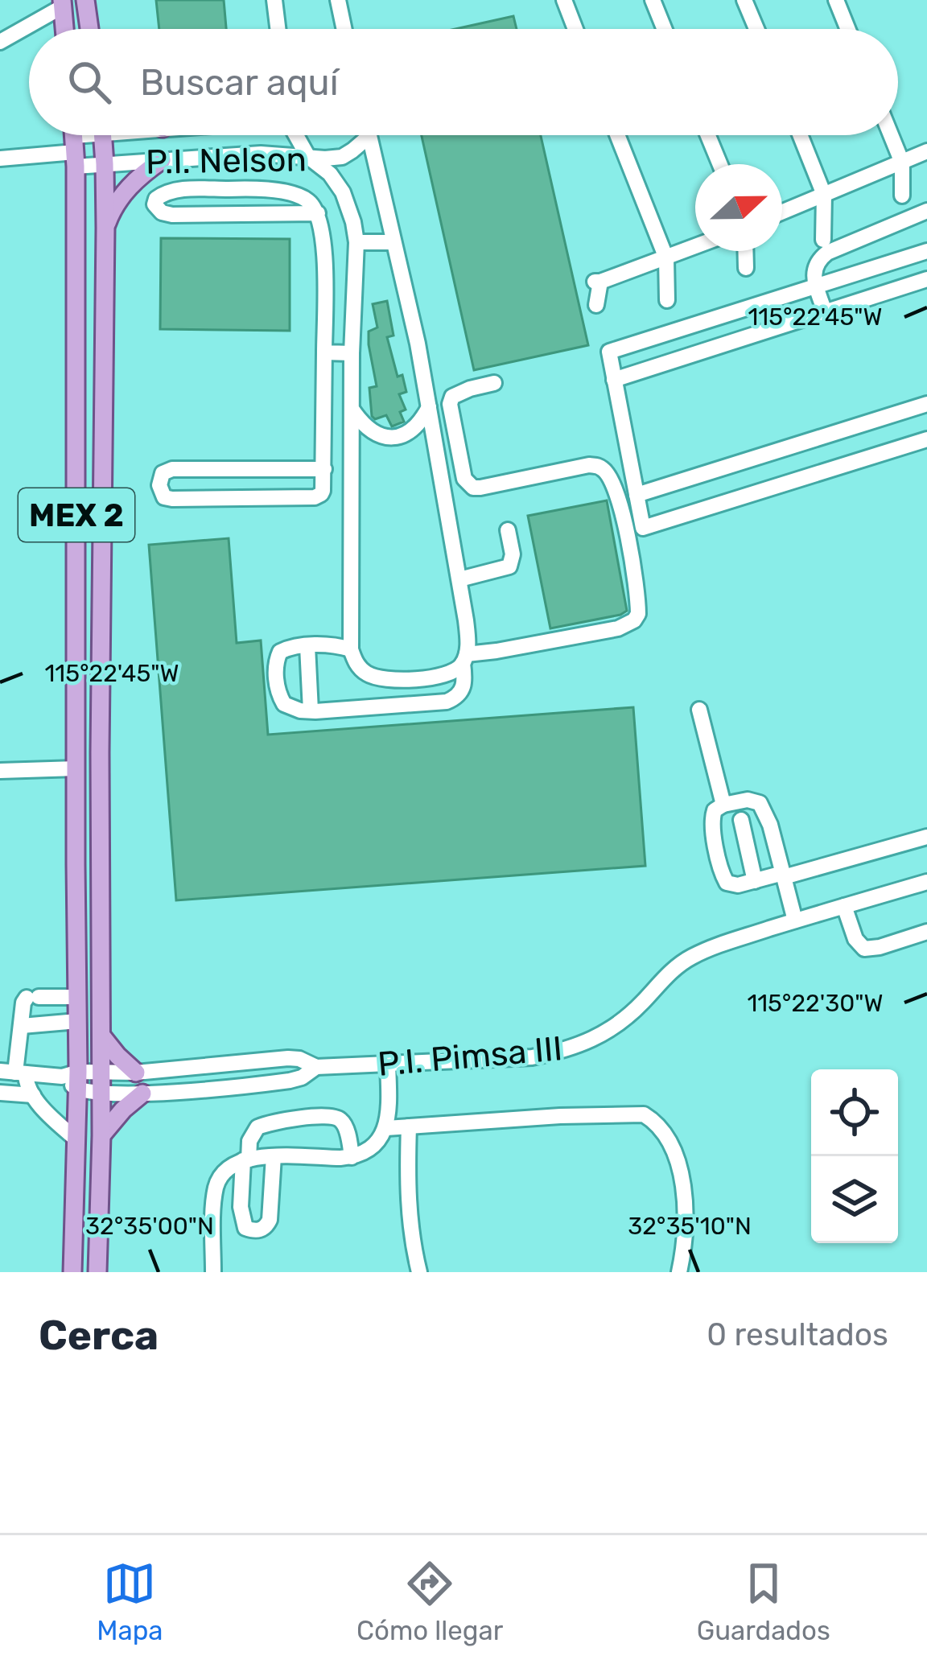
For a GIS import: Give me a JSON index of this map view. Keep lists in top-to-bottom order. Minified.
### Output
{"streets":{"main road":["MEX 2"],"street":["P.I. Nelson","P.I. Pimsa III"]},"crossings":[["P.I. Nelson","MEX 2"],["MEX 2","P.I. Pimsa III"]],"north":"right","page":{"search":"Buscar aquí","heading":["Cerca","0 resultados"],"nav":["Mapa","Cómo llegar","Guardados"]},"coordinates":["115°22'45\"W","115°22'30\"W","32°35'00\"N","32°35'10\"N"]}
